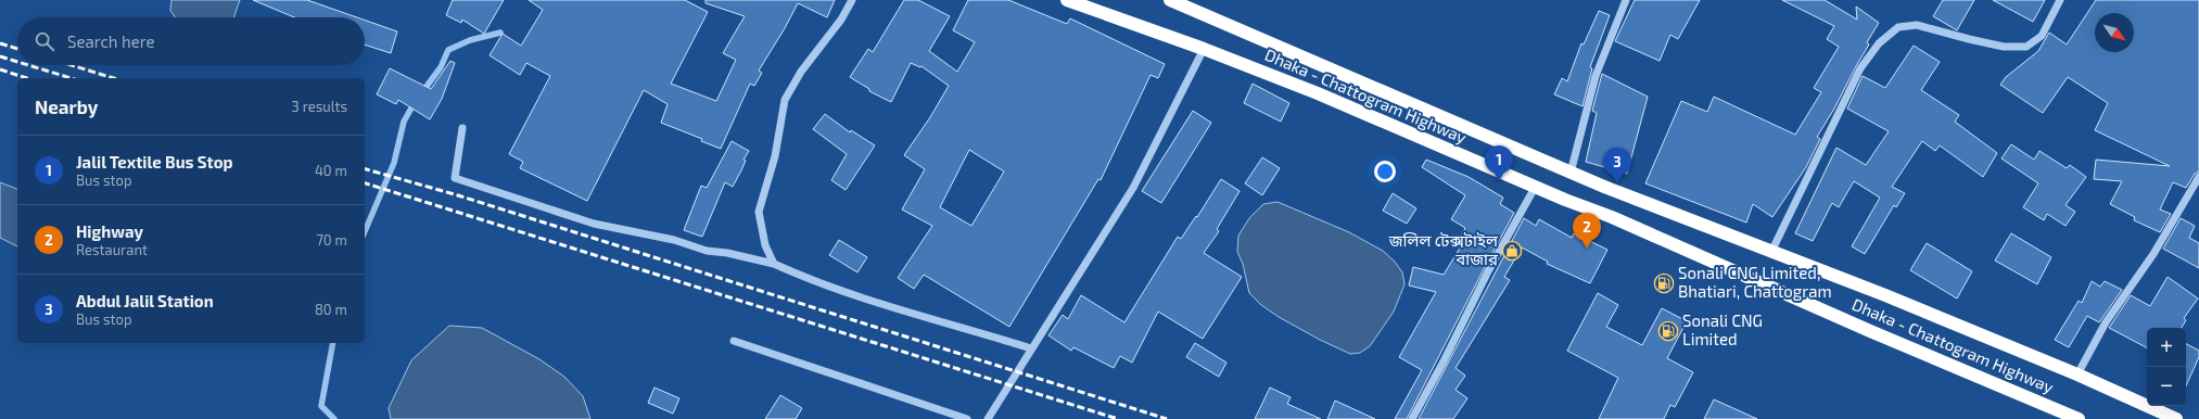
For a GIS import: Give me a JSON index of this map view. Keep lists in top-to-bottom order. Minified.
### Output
{"streets":{"highway":["Dhaka - Chattogram Highway"]},"places":{"shop":["জলিল টেক্সটাইল বাজার"],"fuel station":["Sonali CNG Limited, Bhatiari, Chattogram","Sonali CNG Limited"]},"north":"bottom right","page":{"search":"Search here","heading":["Nearby","3 results"],"list":[{"mark":"1","name":"Jalil Textile Bus Stop","note":"Bus stop","value":"40 m"},{"mark":"2","name":"Highway","note":"Restaurant","value":"70 m"},{"mark":"3","name":"Abdul Jalil Station","note":"Bus stop","value":"80 m"}],"pins":["1","3","2"],"map_buttons":["+","−"]}}
